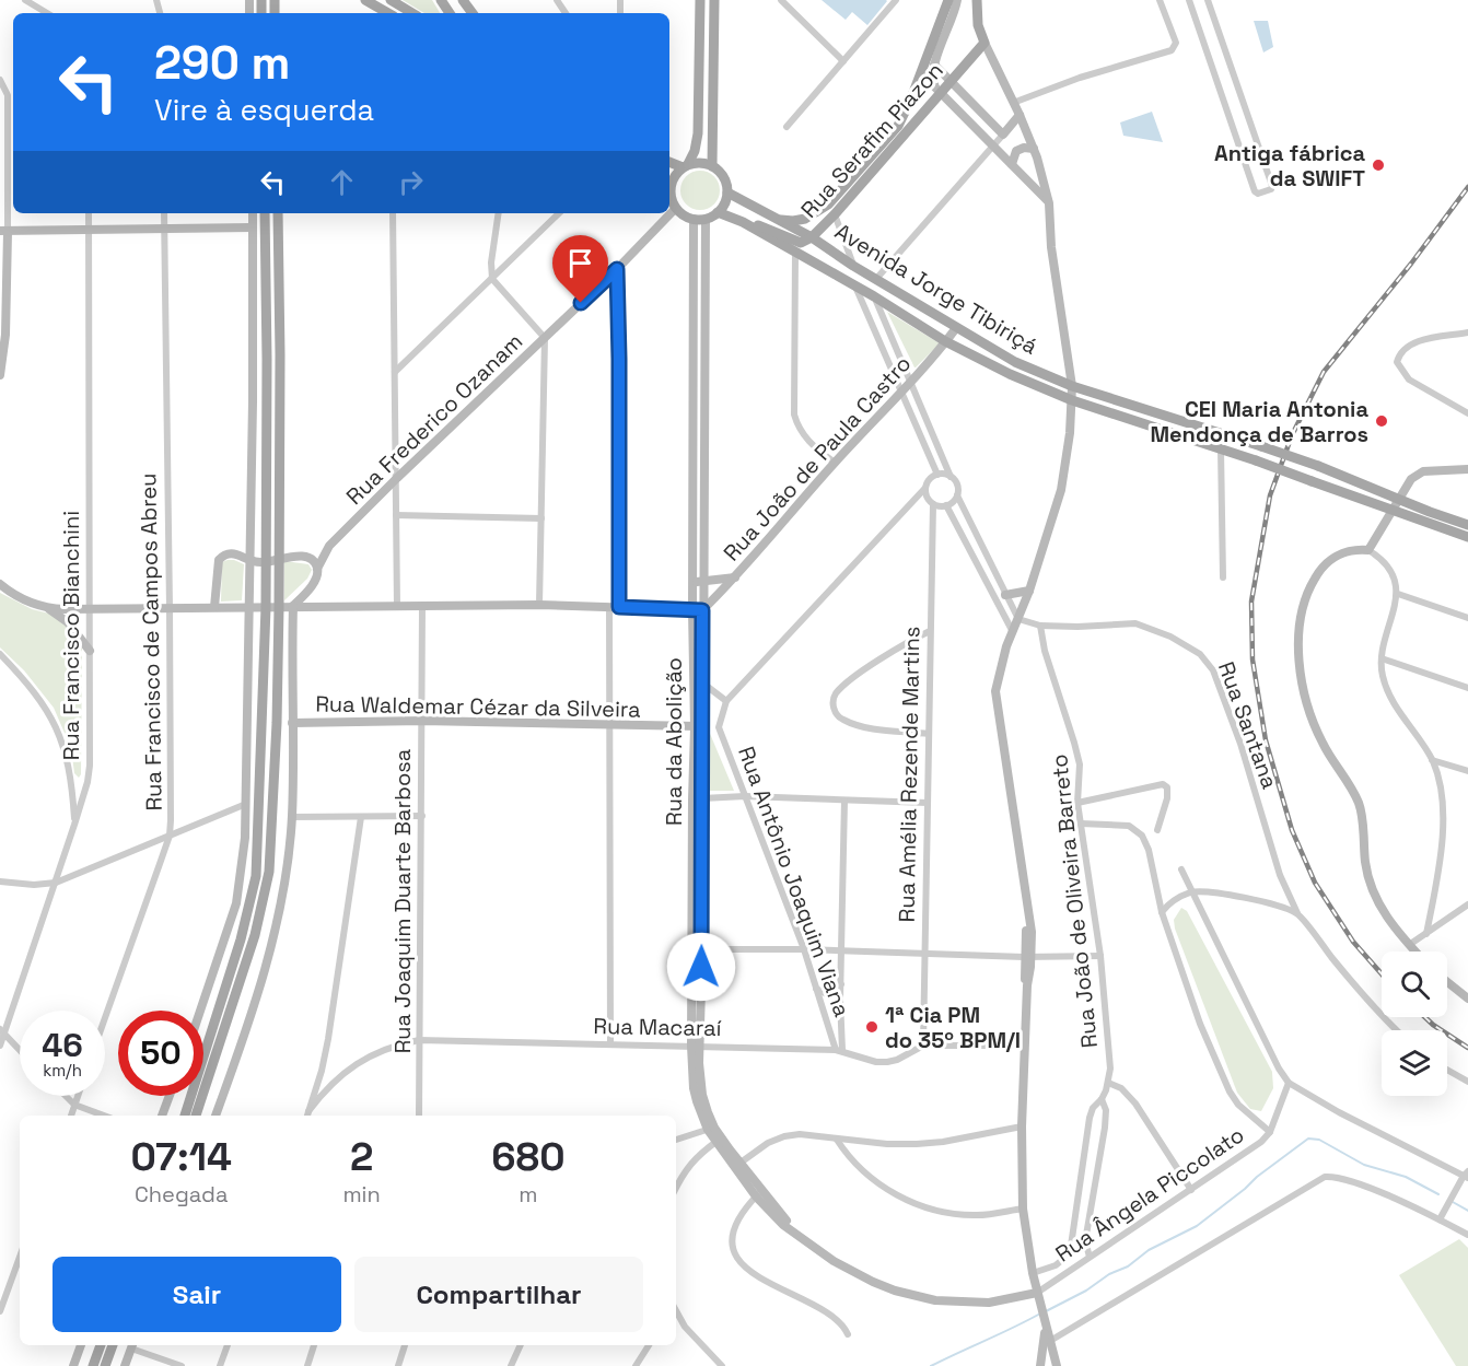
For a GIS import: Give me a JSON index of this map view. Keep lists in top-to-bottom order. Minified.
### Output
{"streets":{"main road":["Rua Serafim Piazon","Avenida Jorge Tibiriçá","Rua Frederico Ozanam","Rua João de Paula Castro","Rua Waldemar Cézar da Silveira","Rua da Abolição"],"street":["Rua Francisco Bianchini","Rua Francisco de Campos Abreu","Rua Santana","Rua Amélia Rezende Martins","Rua Antônio Joaquim Viana","Rua Joaquim Duarte Barbosa","Rua João de Oliveira Barreto","Rua Macaraí","Rua Ângela Piccolato"]},"crossings":[["Rua Serafim Piazon","Avenida Jorge Tibiriçá"],["Avenida Jorge Tibiriçá","Rua João de Paula Castro"],["Rua João de Paula Castro","Rua da Abolição"],["Rua Waldemar Cézar da Silveira","Rua da Abolição"],["Rua Waldemar Cézar da Silveira","Rua Joaquim Duarte Barbosa"],["Rua Santana","Rua João de Oliveira Barreto"],["Rua da Abolição","Rua Macaraí"],["Rua da Abolição","Rua Ângela Piccolato"],["Rua Amélia Rezende Martins","Rua Macaraí"],["Rua Antônio Joaquim Viana","Rua Macaraí"],["Rua Joaquim Duarte Barbosa","Rua Macaraí"],["Rua João de Oliveira Barreto","Rua Ângela Piccolato"]],"places":["Antiga fábrica da SWIFT","CEI Maria Antonia Mendonça de Barros","1ª Cia PM do 35º BPM/I"],"page":{"turn":["290 m","Vire à esquerda"],"speed":"46 km/h","limit":"50","eta":["07:14","Chegada","2","min","680","m"],"buttons":["Sair","Compartilhar"]}}
